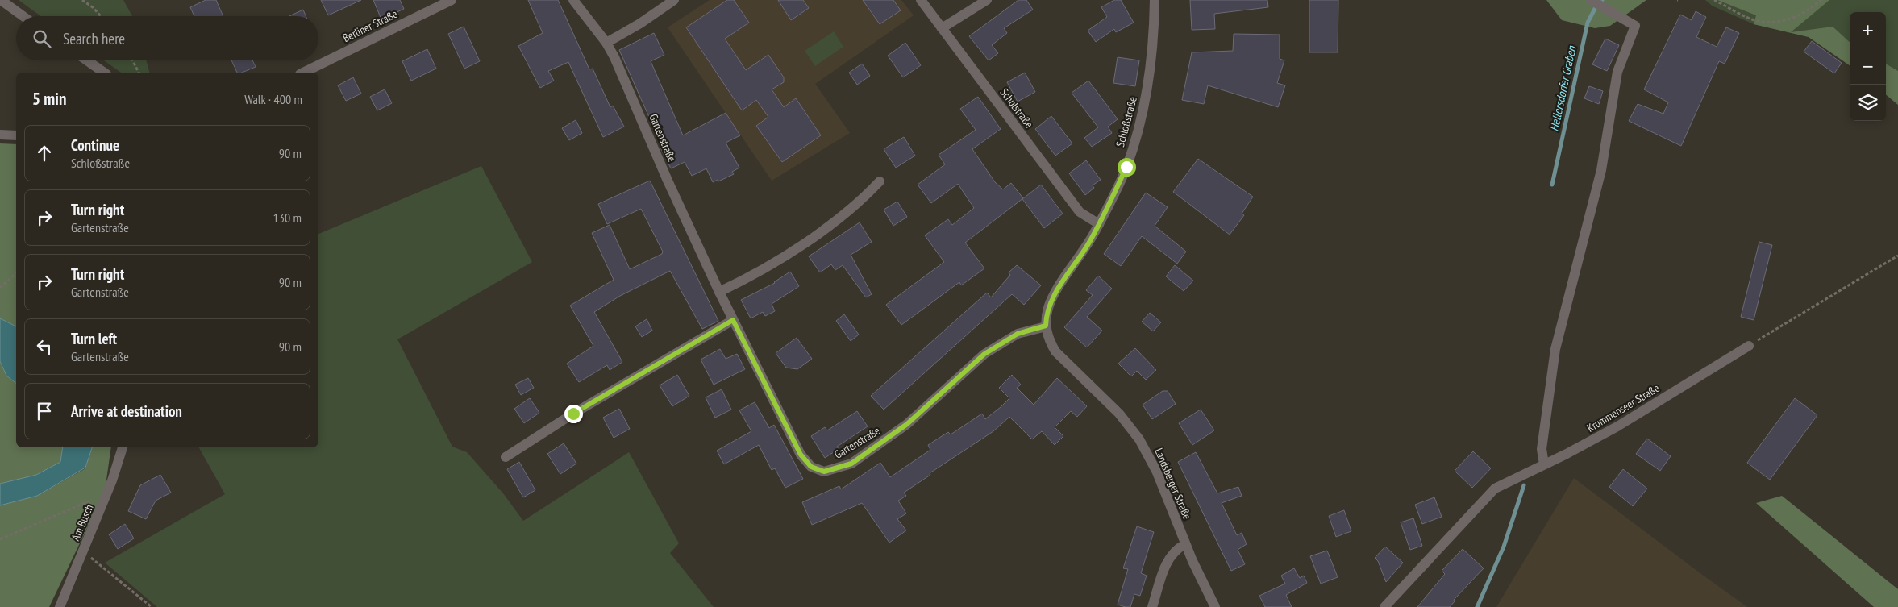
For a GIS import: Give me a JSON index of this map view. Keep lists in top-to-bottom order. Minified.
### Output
{"streets":{"street":["Berliner Straße","Schulstraße","Schloßstraße","Gartenstraße","Krummenseer Straße","Landsberger Straße","Am Busch"]},"crossings":[["Schulstraße","Schloßstraße"],["Schloßstraße","Gartenstraße"],["Schloßstraße","Landsberger Straße"],["Gartenstraße","Landsberger Straße"]],"water":["Hellersdorfer Graben"],"page":{"map_buttons":["+","−"],"search":"Search here","heading":["5 min","Walk · 400 m"],"list":[["Continue","Schloßstraße","90 m"],["Turn right","Gartenstraße","130 m"],["Turn right","Gartenstraße","90 m"],["Turn left","Gartenstraße","90 m"],"Arrive at destination"]}}
